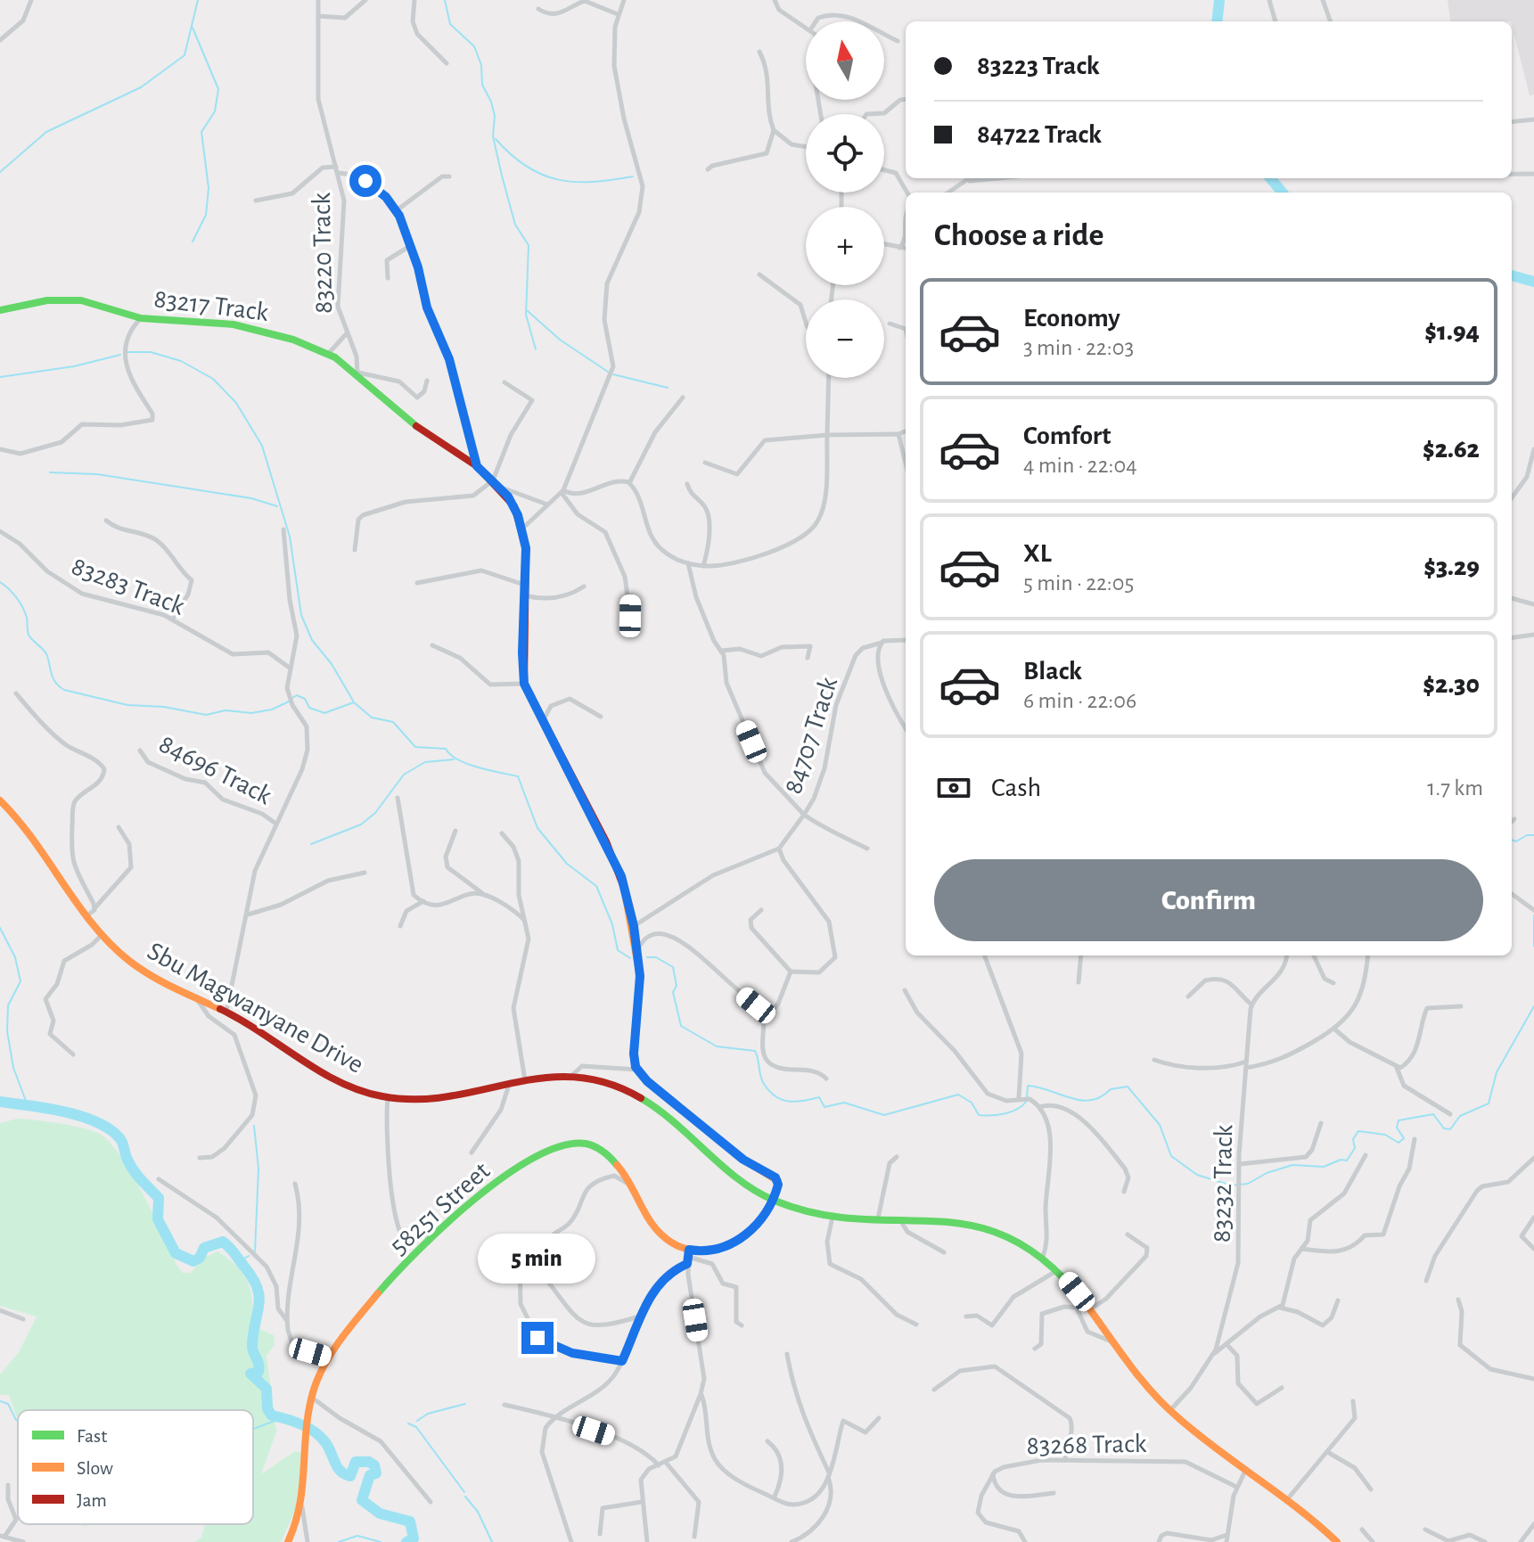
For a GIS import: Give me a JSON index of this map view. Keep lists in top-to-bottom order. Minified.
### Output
{"streets":{"street":["83220 Track","83217 Track","83283 Track","84707 Track","84696 Track","Sbu Magwanyane Drive","83232 Track","58251 Street","83268 Track"]},"crossings":[["83220 Track","83217 Track"],["Sbu Magwanyane Drive","83232 Track"]],"legend":["Fast","Slow","Jam"],"north":"top","page":{"map_buttons":["+","−"],"banner":["83223 Track","84722 Track"],"heading":"Choose a ride","list":[{"name":"Economy","note":"3 min · 22:03","value":"$1.94"},{"name":"Comfort","note":"4 min · 22:04","value":"$2.62"},{"name":"XL","note":"5 min · 22:05","value":"$3.29"},{"name":"Black","note":"6 min · 22:06","value":"$2.30"}],"pay":["Cash","1.7 km"],"buttons":"Confirm","bubble":"5 min"}}
